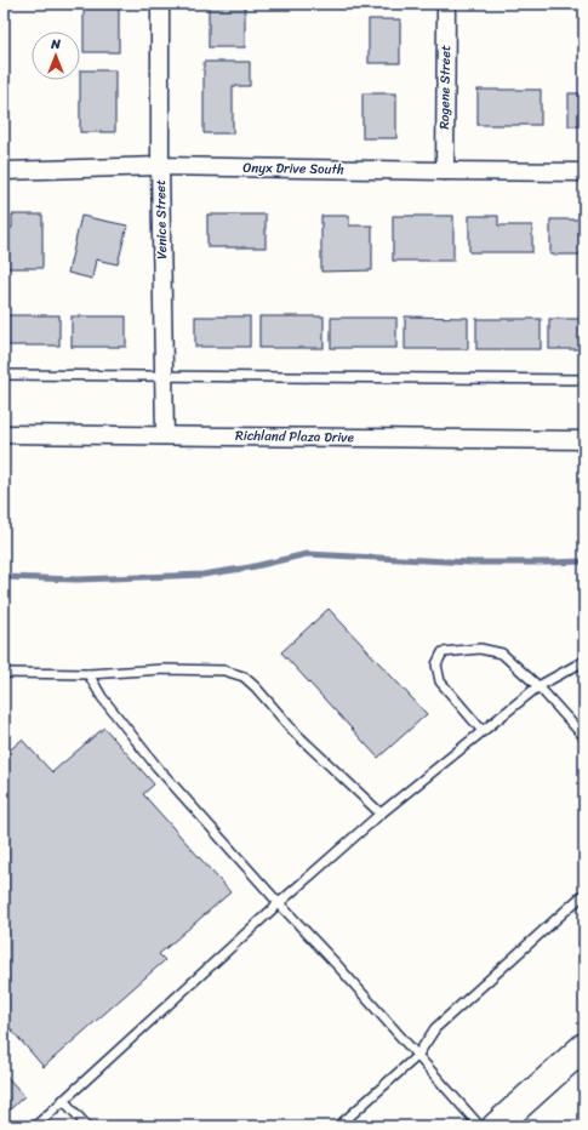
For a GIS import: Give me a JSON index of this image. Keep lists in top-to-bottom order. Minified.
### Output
{"streets":{"street":["Rogene Street","Onyx Drive South","Venice Street","Richland Plaza Drive"]},"crossings":[["Rogene Street","Onyx Drive South"],["Onyx Drive South","Venice Street"],["Venice Street","Richland Plaza Drive"]],"north":"top"}
